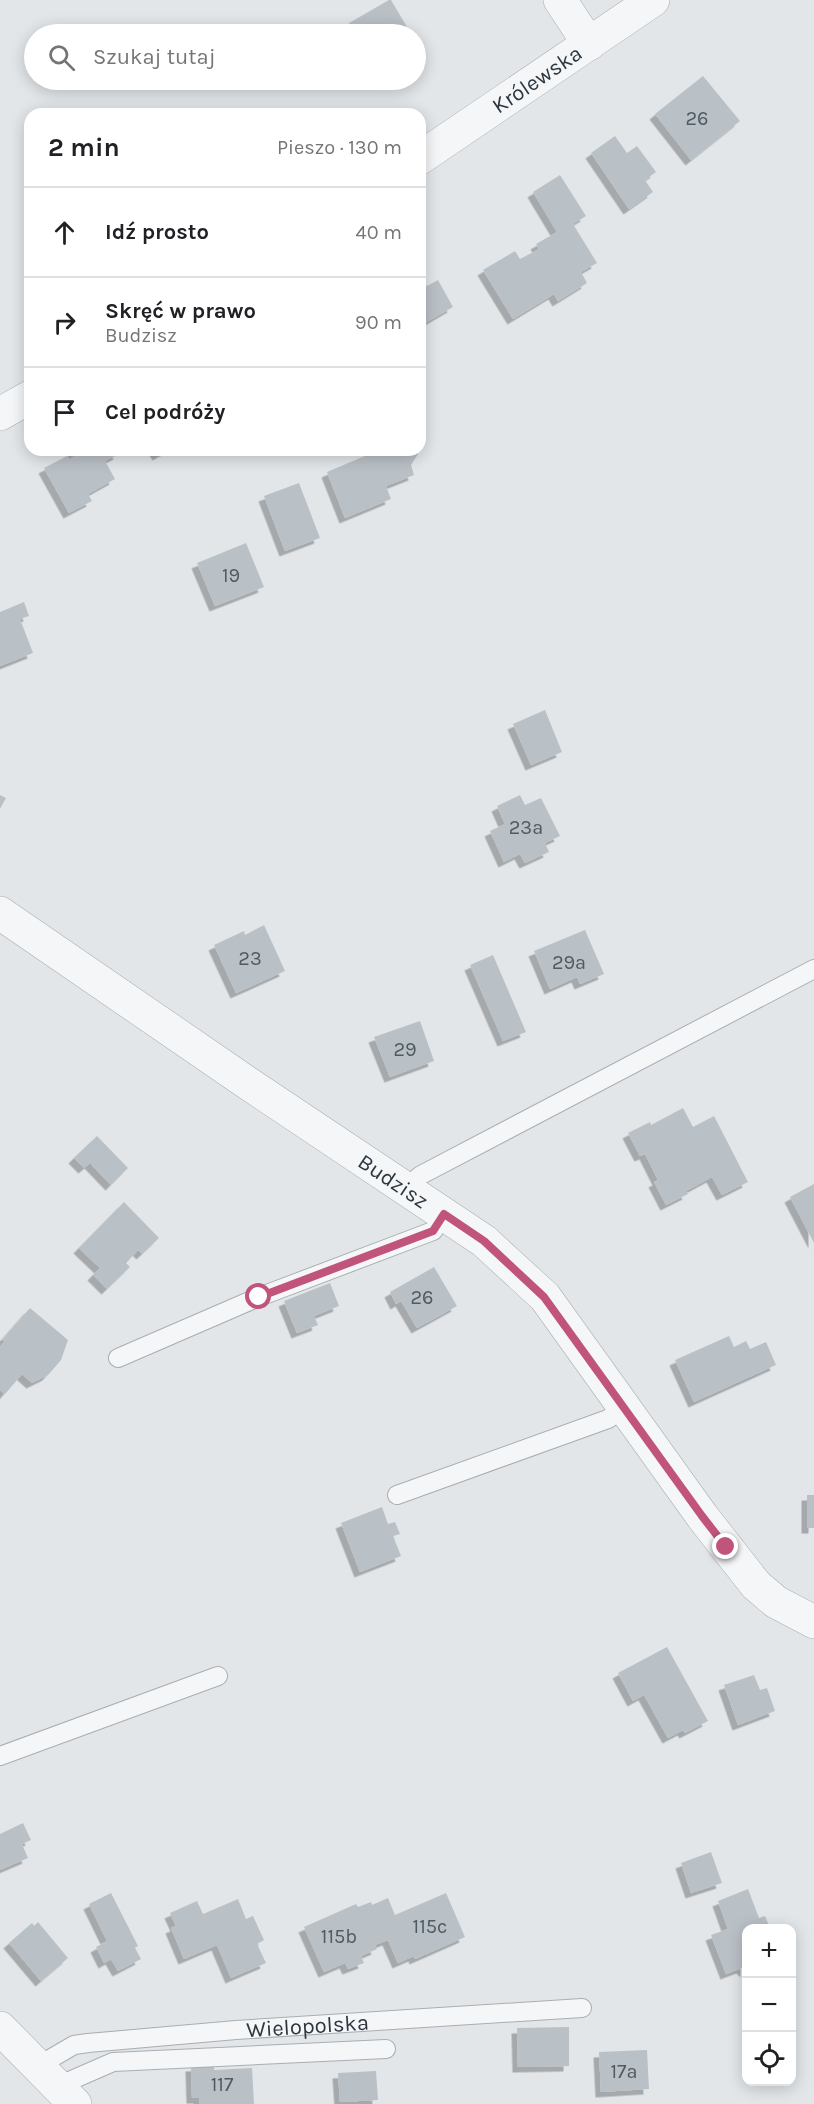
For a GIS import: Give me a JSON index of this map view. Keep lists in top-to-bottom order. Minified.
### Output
{"streets":{"street":["Królewska","Budzisz"],"lane":["Wielopolska"]},"house_numbers":["26","19","23a","23","29a","29","26","115c","115b","17a","117"],"page":{"search":"Szukaj tutaj","heading":["2 min","Pieszo · 130 m"],"list":[["Idź prosto","40 m"],["Skręć w prawo","Budzisz","90 m"],"Cel podróży"],"map_buttons":["+","−"]}}
